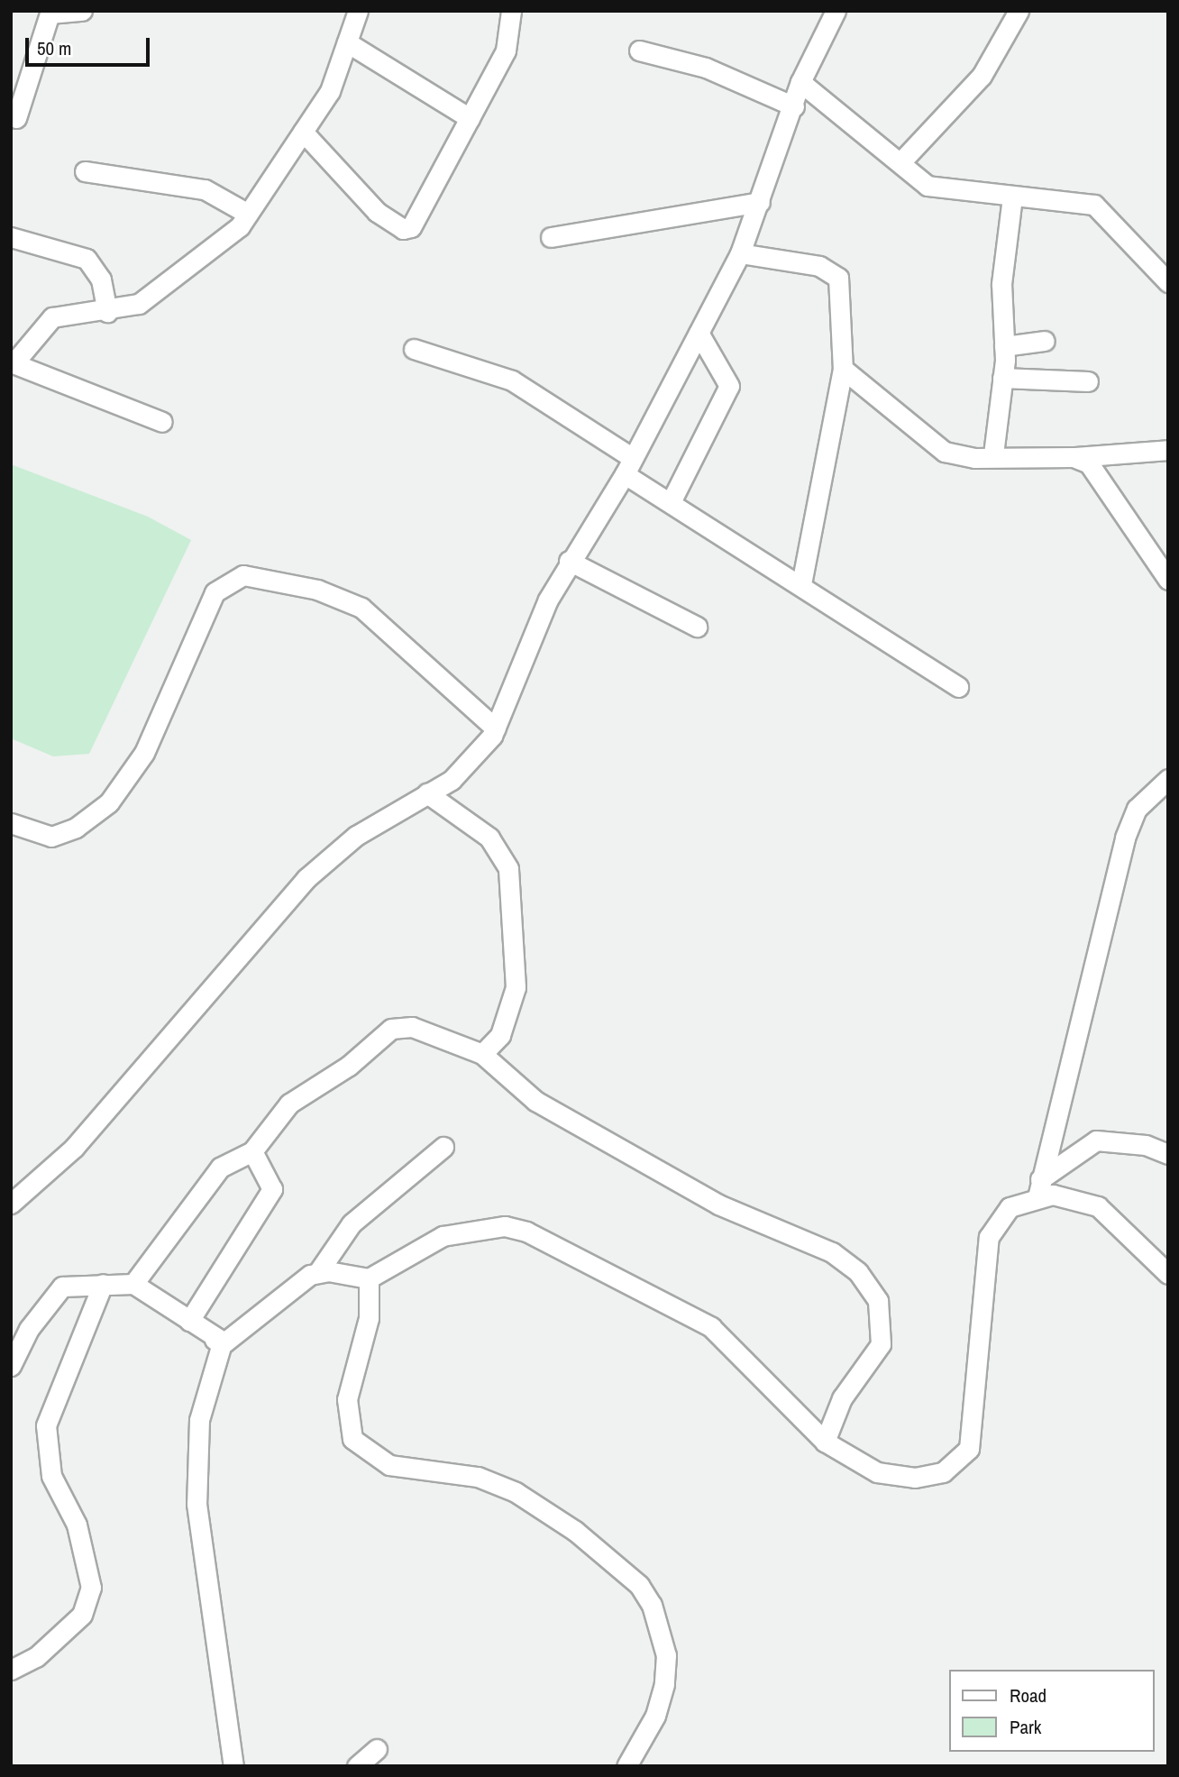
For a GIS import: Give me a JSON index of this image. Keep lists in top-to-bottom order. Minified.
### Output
{"legend":["Road","Park"],"scale_bar":"50 m"}
